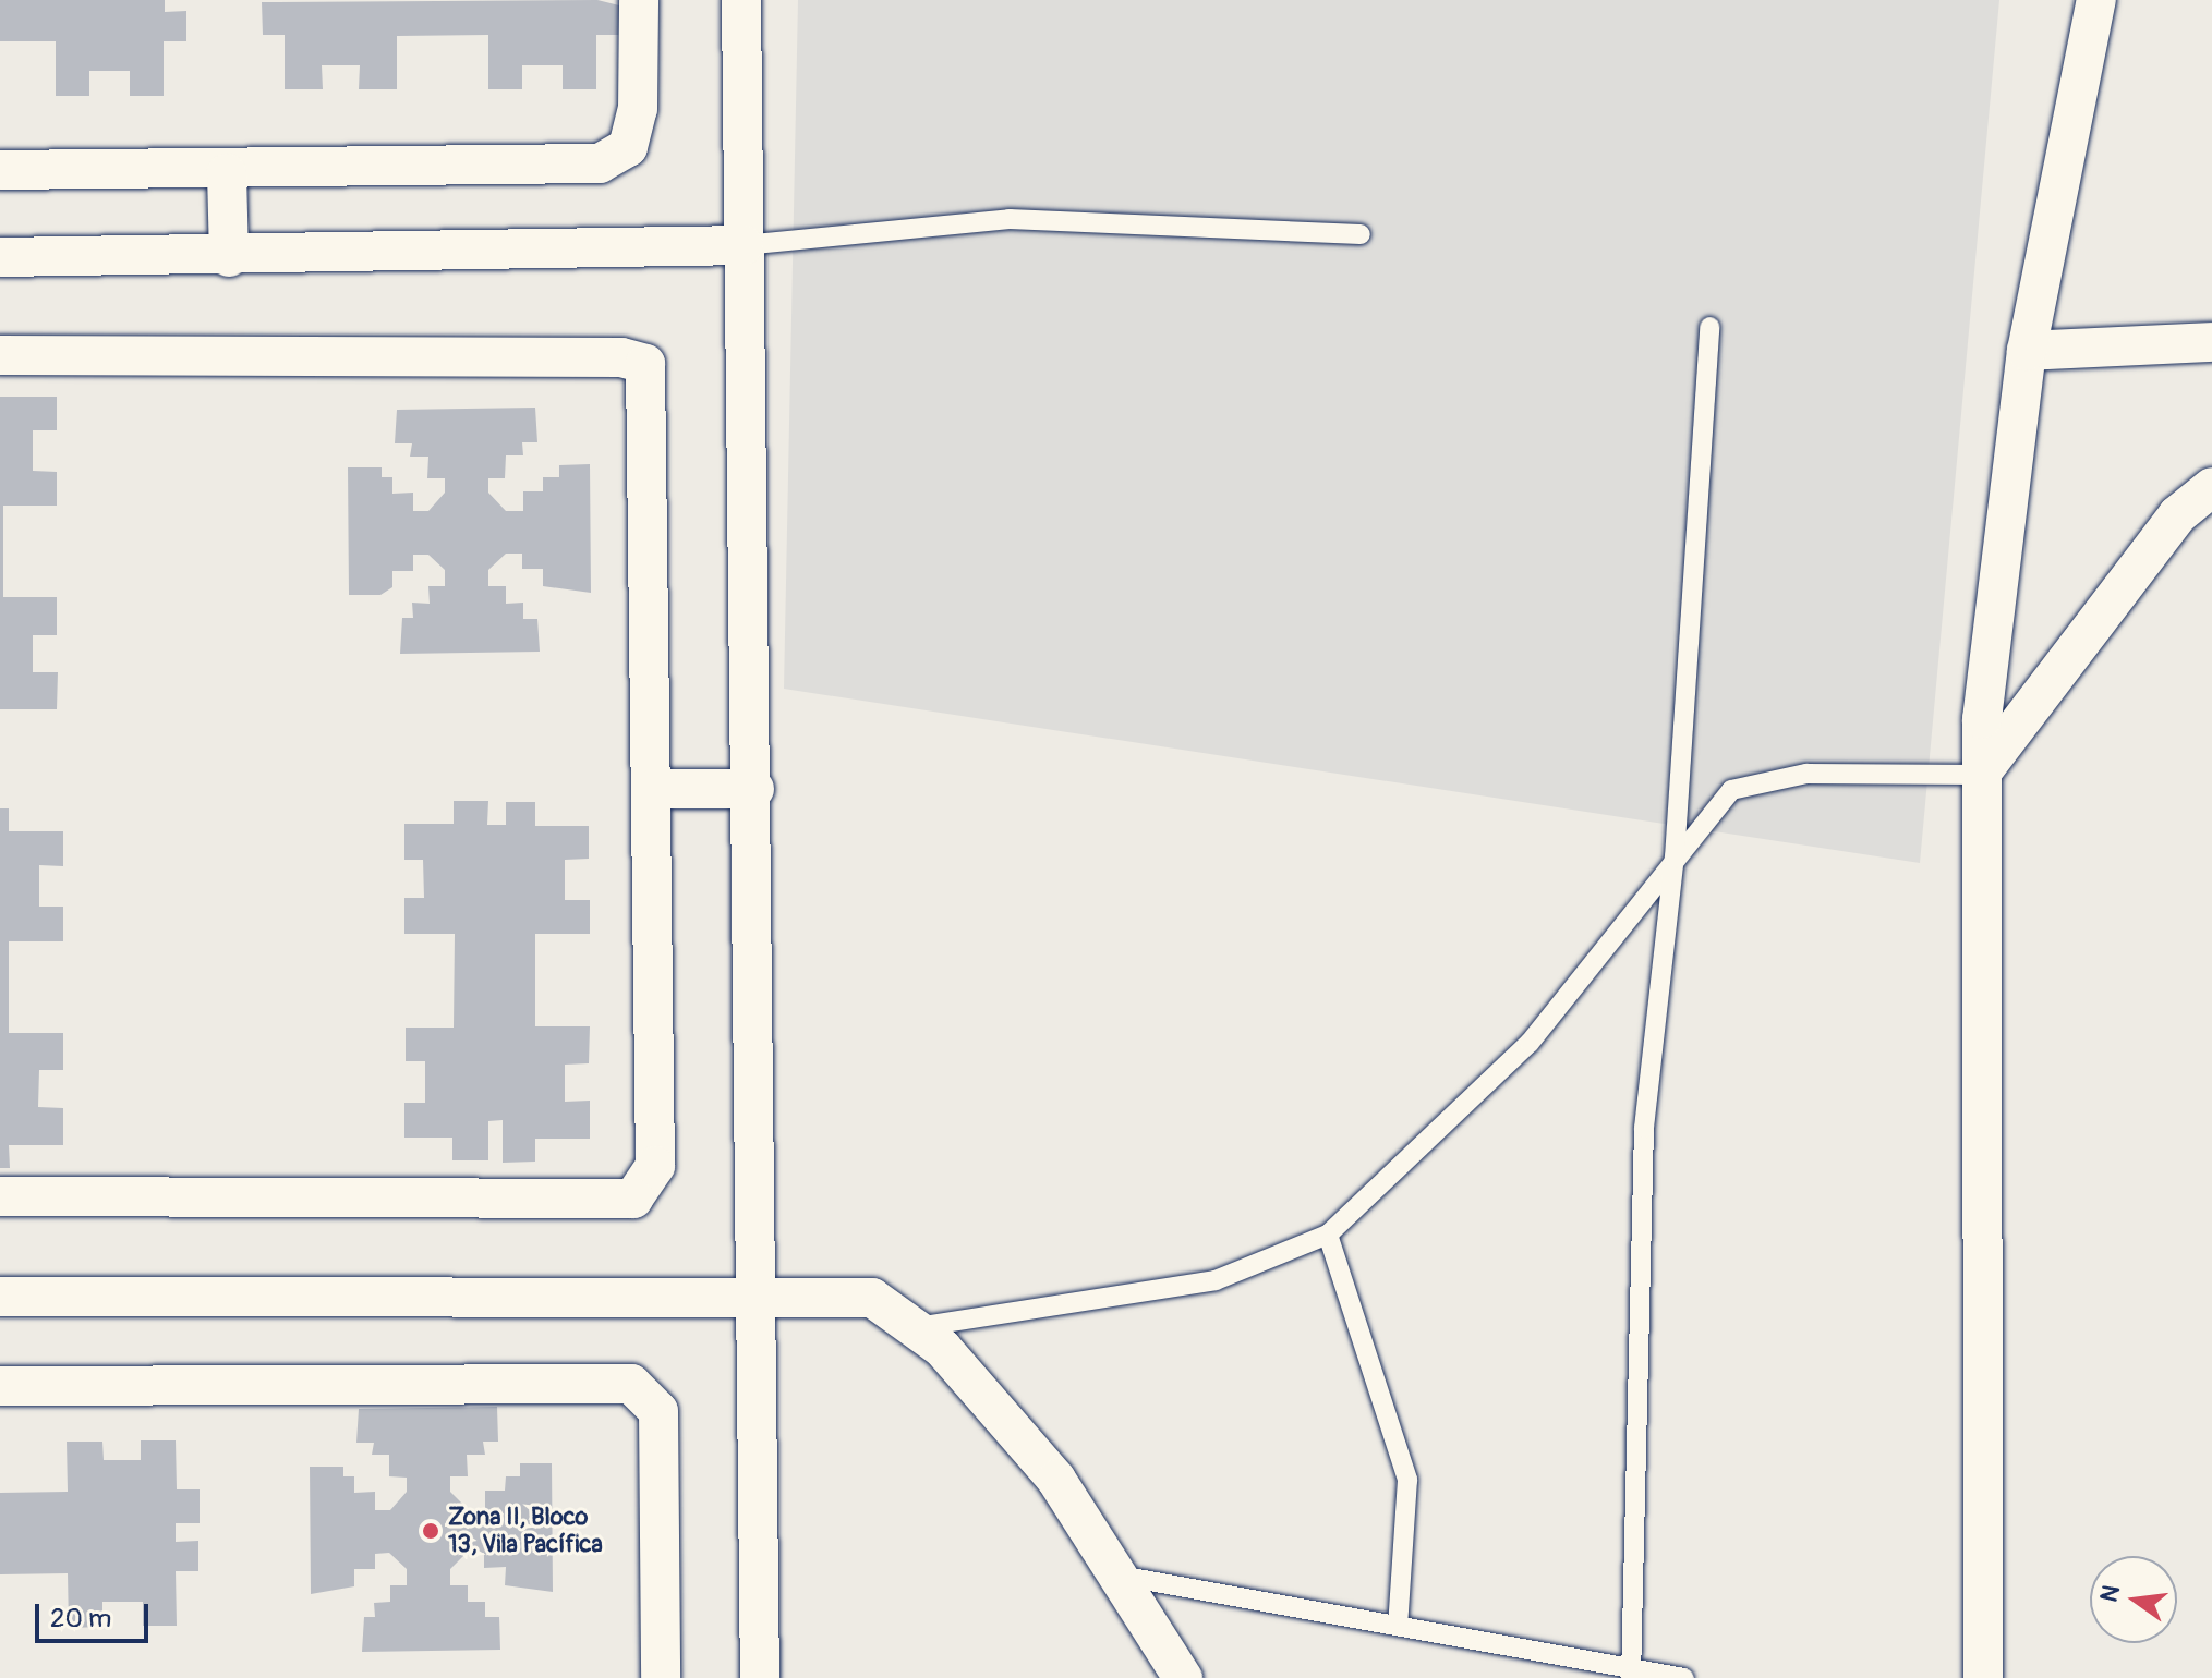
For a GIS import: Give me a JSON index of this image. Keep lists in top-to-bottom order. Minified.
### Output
{"places":["Zona II, Bloco 13, Vila Pacífica"],"scale_bar":"20 m","north":"left"}
